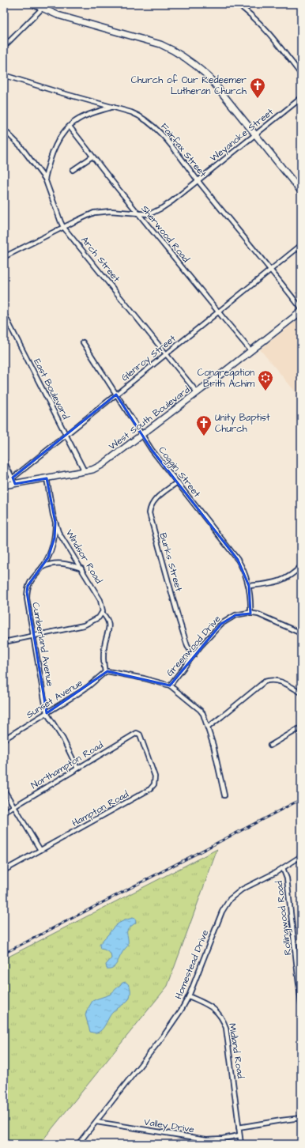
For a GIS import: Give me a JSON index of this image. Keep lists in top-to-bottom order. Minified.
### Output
{"streets":{"street":["Weyanoke Street","Fairfax Street","Sherwood Road","Arch Street","Glenroy Street","East Boulevard","West South Boulevard","Coggin Street","Windsor Road","Burks Street","Cumberland Avenue","Greenwood Drive","Sunset Avenue","Northampton Road","Hampton Road","Rollingwood Road","Homestead Drive","Midland Road","Valley Drive"]},"crossings":[["Weyanoke Street","Fairfax Street"],["Weyanoke Street","Sherwood Road"],["Weyanoke Street","Arch Street"],["Fairfax Street","Glenroy Street"],["Sherwood Road","Glenroy Street"],["Sherwood Road","West South Boulevard"],["Arch Street","Glenroy Street"],["Arch Street","West South Boulevard"],["Glenroy Street","East Boulevard"],["Glenroy Street","Coggin Street"],["East Boulevard","West South Boulevard"],["West South Boulevard","Coggin Street"],["West South Boulevard","Windsor Road"],["Coggin Street","Burks Street"],["Coggin Street","Greenwood Drive"],["Windsor Road","Cumberland Avenue"],["Burks Street","Greenwood Drive"],["Cumberland Avenue","Sunset Avenue"],["Cumberland Avenue","Northampton Road"],["Northampton Road","Hampton Road"],["Rollingwood Road","Homestead Drive"],["Homestead Drive","Midland Road"],["Homestead Drive","Valley Drive"],["Midland Road","Valley Drive"]],"places":{"church":["Church of Our Redeemer Lutheran Church","Unity Baptist Church"],"synagogue":["Congregation Brith Achim"]}}
